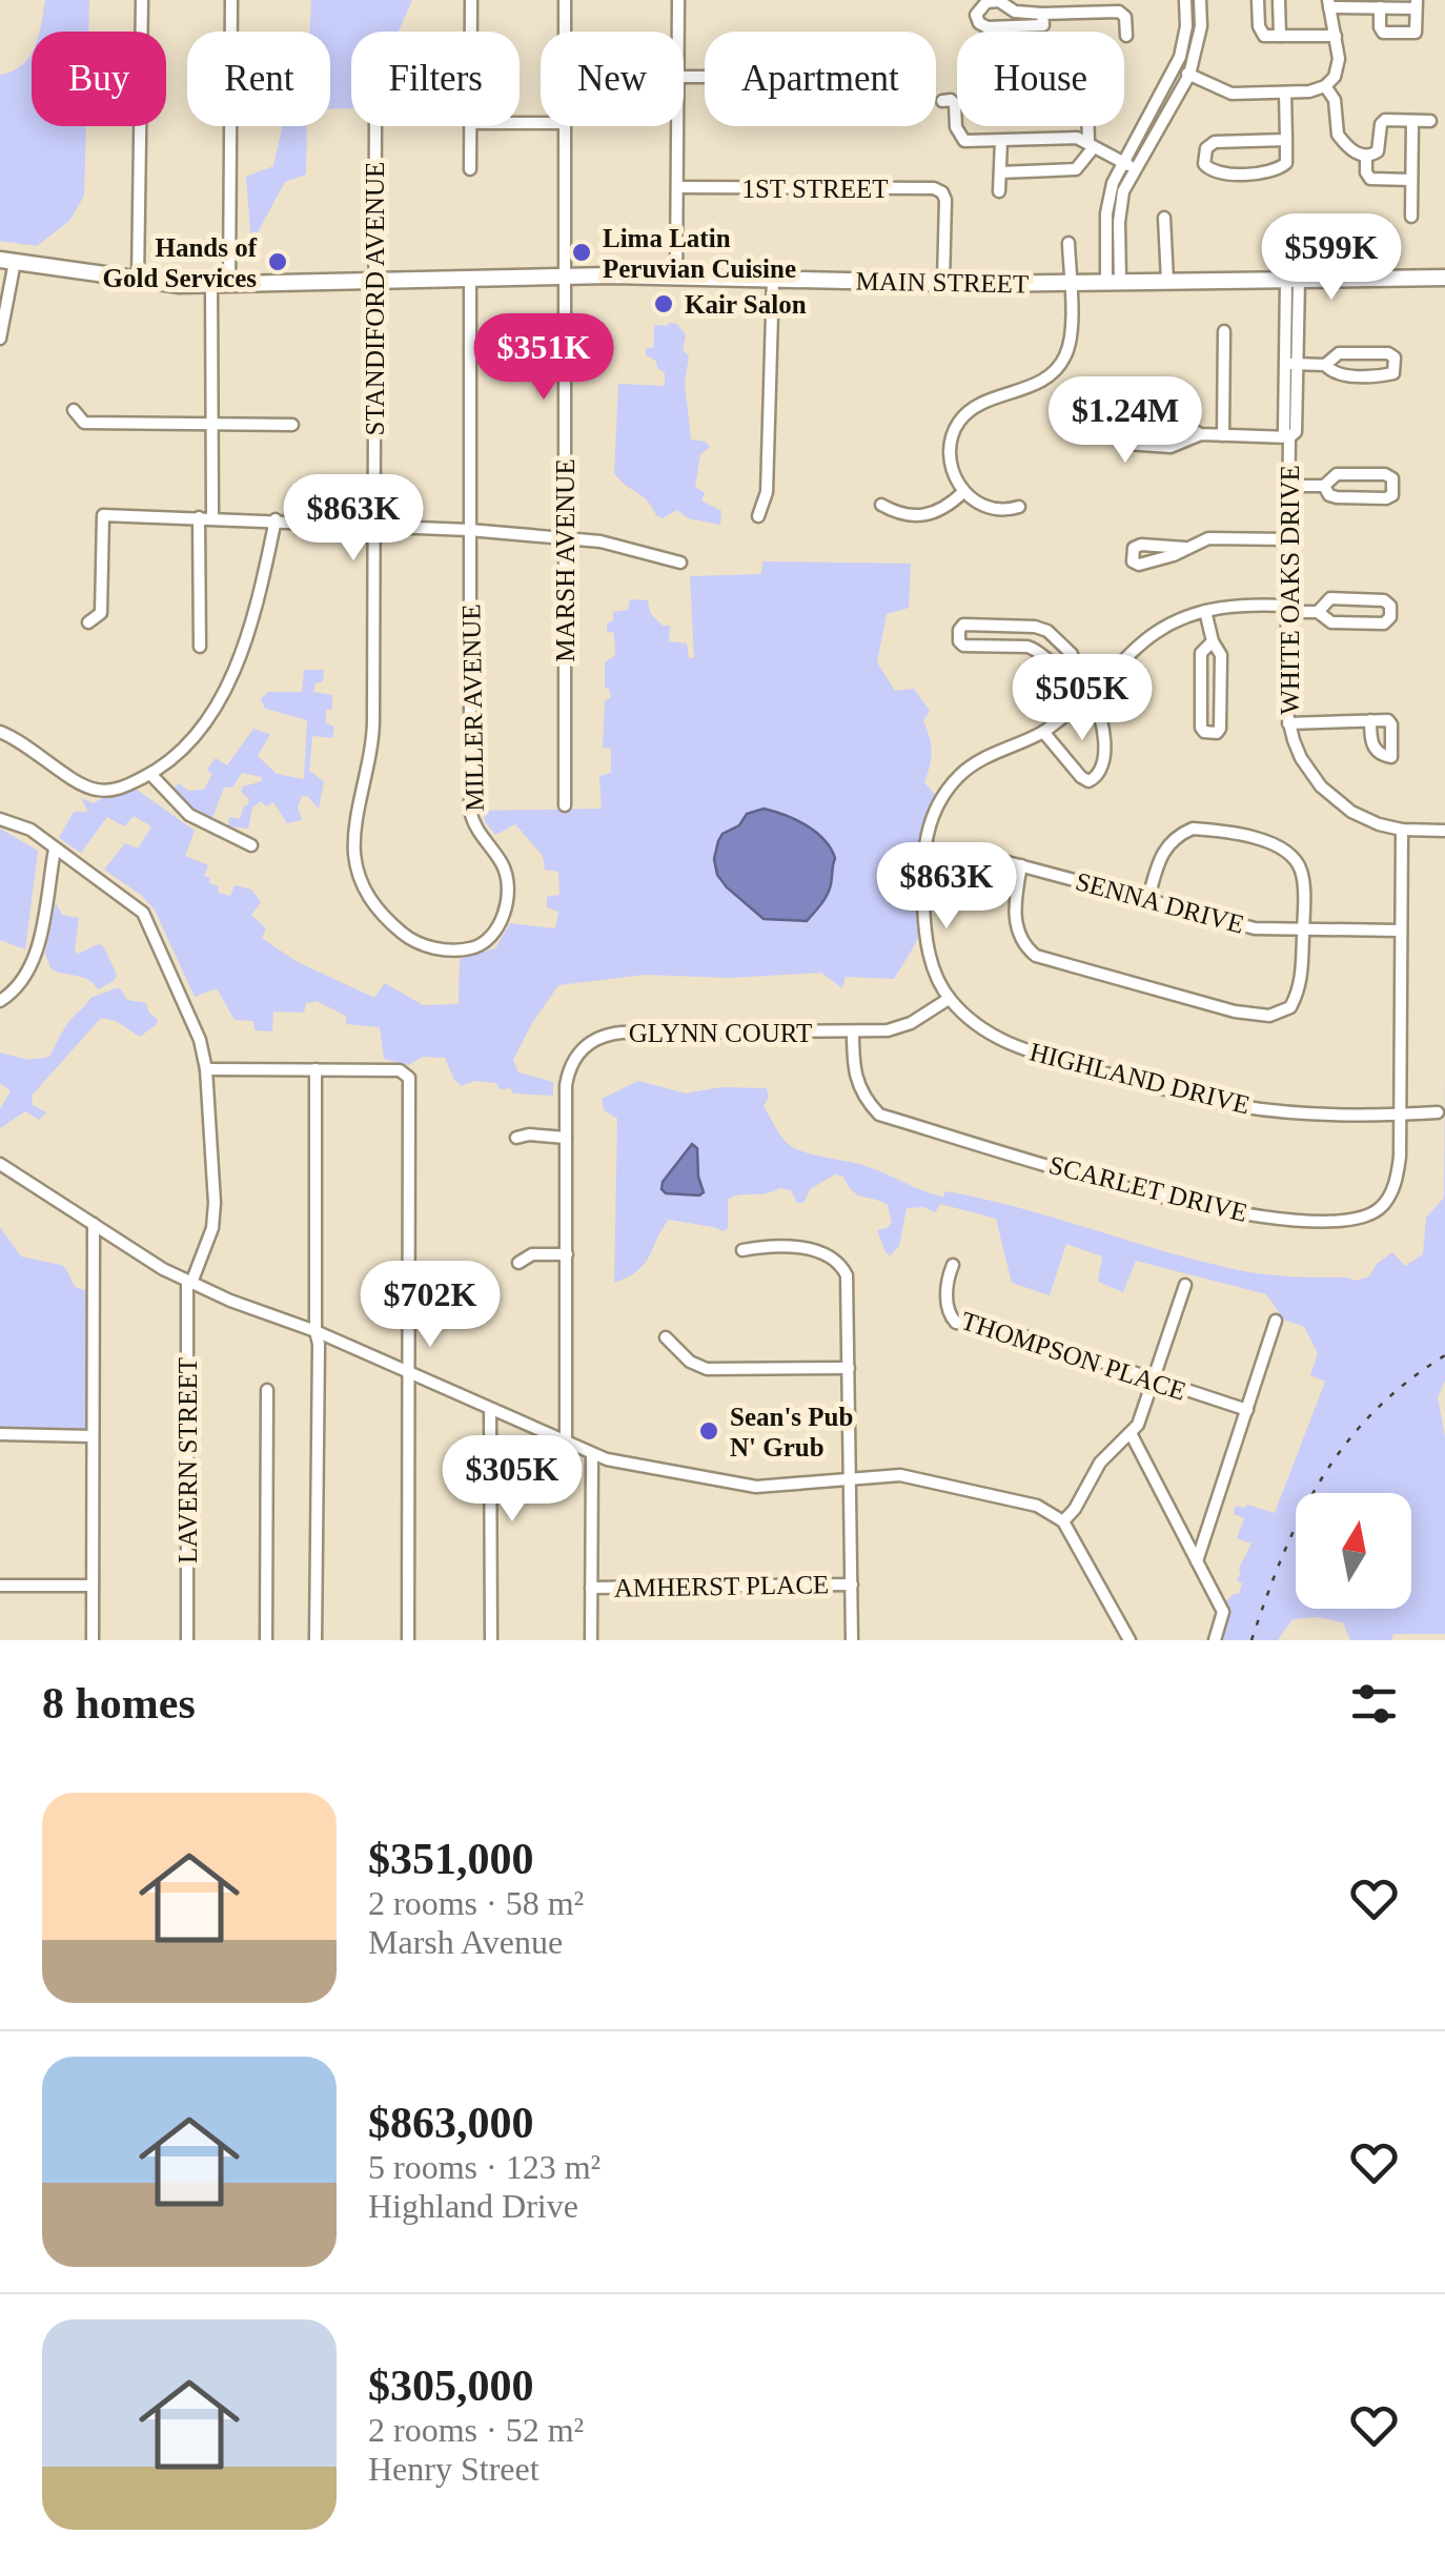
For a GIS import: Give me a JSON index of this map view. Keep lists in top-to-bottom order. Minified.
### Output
{"streets":{"main road":["MAIN STREET"],"street":["1ST STREET","STANDIFORD AVENUE","MARSH AVENUE","WHITE OAKS DRIVE","MILLER AVENUE","SENNA DRIVE","GLYNN COURT","HIGHLAND DRIVE","SCARLET DRIVE","THOMPSON PLACE","LAVERN STREET","AMHERST PLACE"]},"crossings":[["1ST STREET","MAIN STREET"],["MAIN STREET","STANDIFORD AVENUE"],["MAIN STREET","MARSH AVENUE"],["MAIN STREET","WHITE OAKS DRIVE"],["MAIN STREET","MILLER AVENUE"],["STANDIFORD AVENUE","MILLER AVENUE"],["WHITE OAKS DRIVE","HIGHLAND DRIVE"],["WHITE OAKS DRIVE","SCARLET DRIVE"],["SENNA DRIVE","HIGHLAND DRIVE"],["SENNA DRIVE","SCARLET DRIVE"],["GLYNN COURT","HIGHLAND DRIVE"],["GLYNN COURT","SCARLET DRIVE"],["HIGHLAND DRIVE","SCARLET DRIVE"]],"places":["Lima Latin Peruvian Cuisine","Hands of Gold Services","Kair Salon","Sean's Pub N' Grub"],"north":"top","page":{"chip":["Buy","Rent","Filters","New","Apartment","House"],"price":["$599K","$351K","$1.24M","$863K","$505K","$863K","$702K","$305K"],"heading":"8 homes","list":[{"name":"$351,000","note":"2 rooms · 58 m² · Marsh Avenue"},{"name":"$863,000","note":"5 rooms · 123 m² · Highland Drive"},{"name":"$305,000","note":"2 rooms · 52 m² · Henry Street"}]}}
